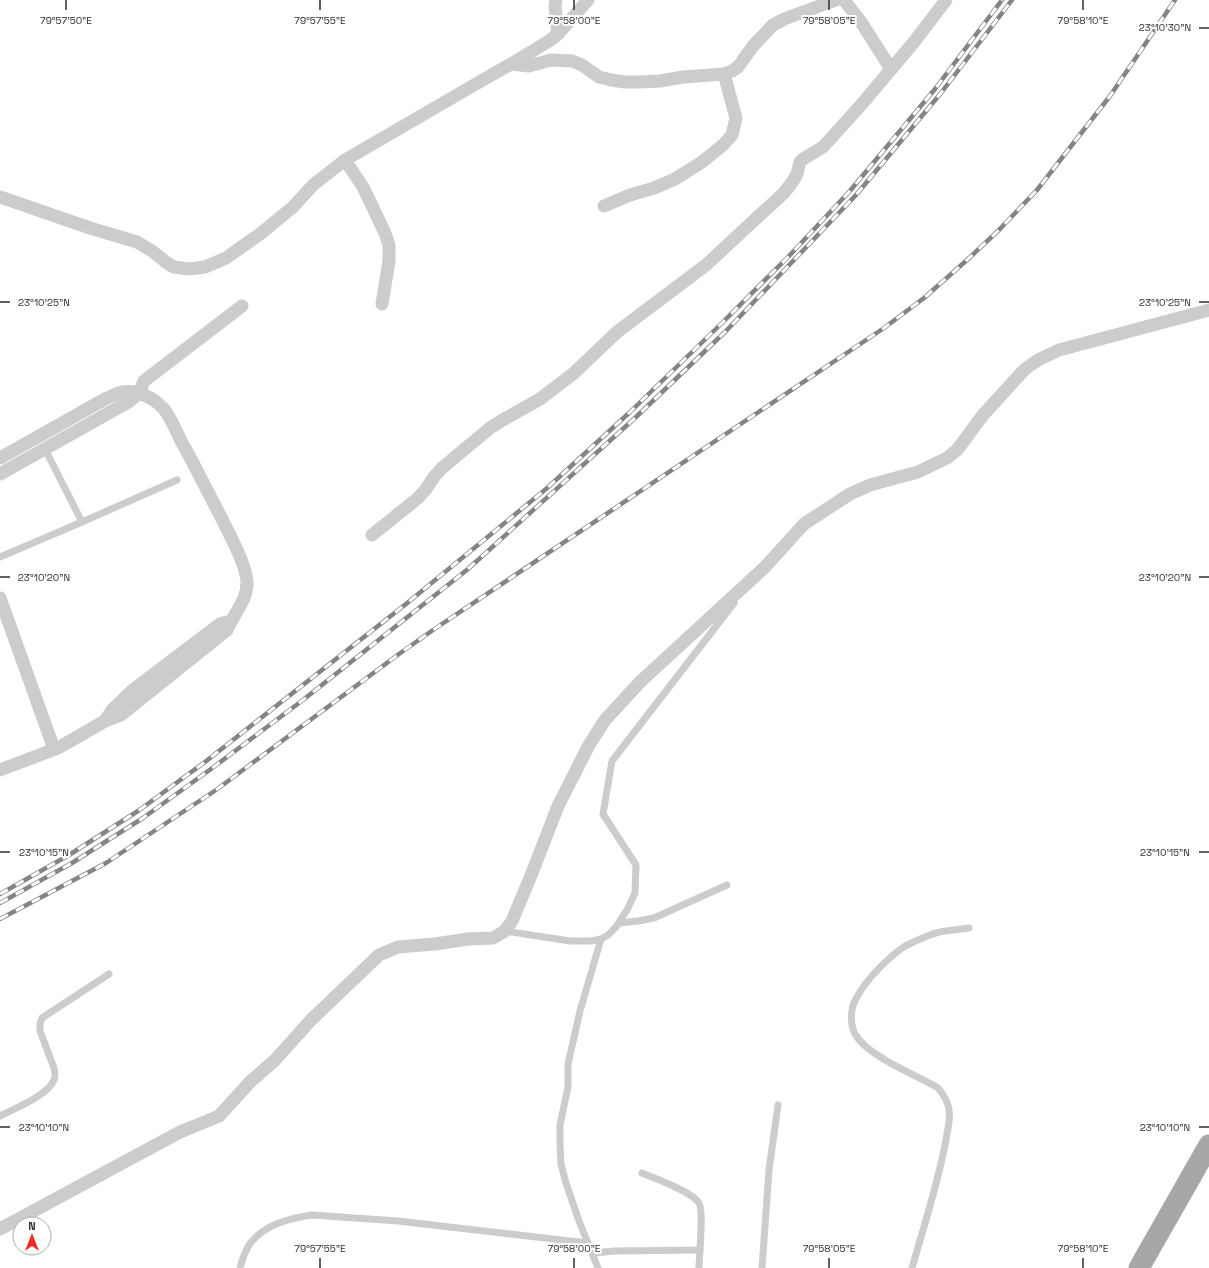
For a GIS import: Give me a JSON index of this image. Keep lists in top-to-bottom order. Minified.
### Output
{"north":"top","coordinates":["79°57'50\"E","79°57'55\"E","79°58'00\"E","79°58'05\"E","79°58'10\"E","23°10'30\"N","23°10'25\"N","23°10'20\"N","23°10'15\"N","23°10'10\"N"]}
